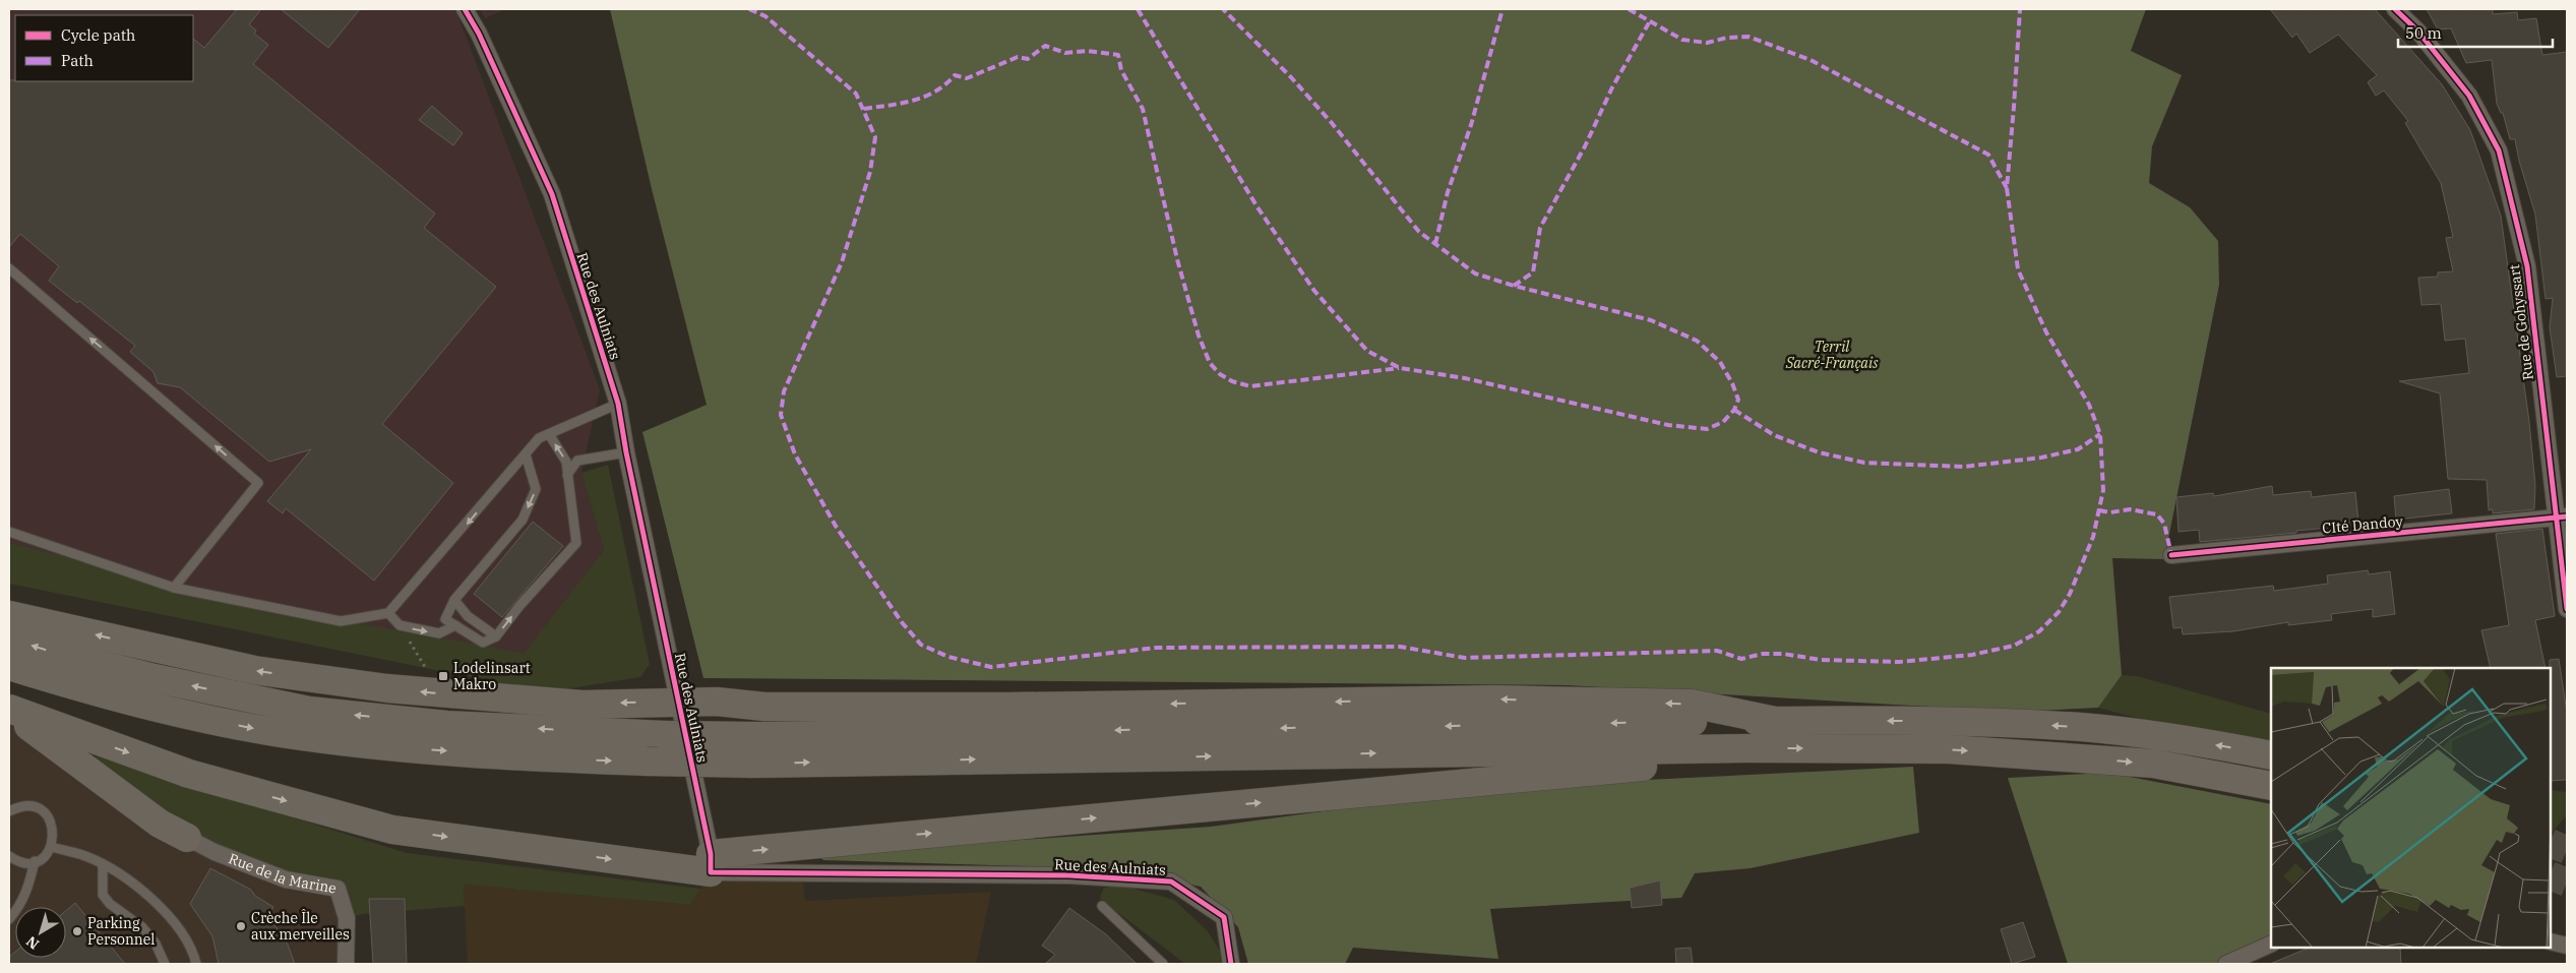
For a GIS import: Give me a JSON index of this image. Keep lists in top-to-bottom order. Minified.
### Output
{"streets":{"street":["Rue des Aulniats","Rue de Gohyssart","CIté Dandoy","Rue de la Marine"]},"crossings":[["Rue de Gohyssart","CIté Dandoy"]],"parks":["Terril Sacré-Français"],"places":{"transit":["Lodelinsart Makro"],"other":["Crèche Île aux merveilles","Parking Personnel"]},"legend":["Cycle path","Path"],"scale_bar":"50 m","north":"bottom left"}
